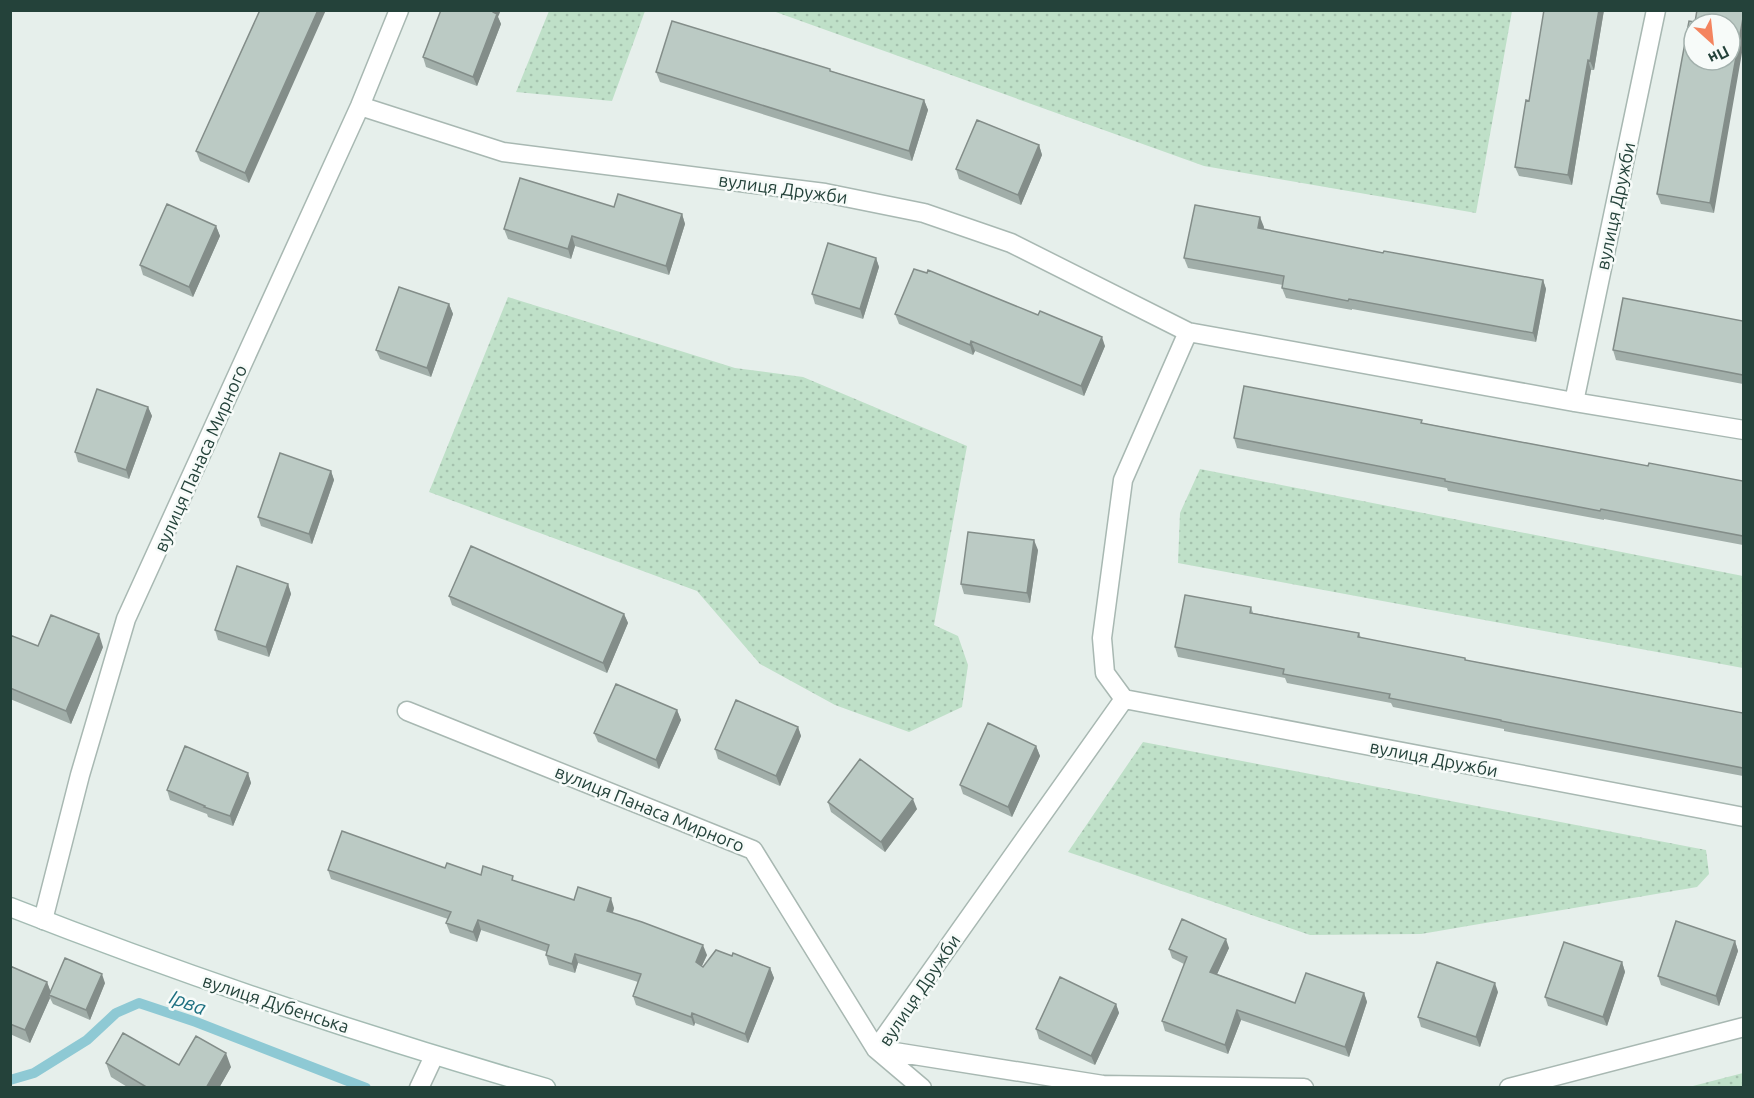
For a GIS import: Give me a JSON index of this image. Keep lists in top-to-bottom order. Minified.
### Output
{"streets":{"street":["вулиця Дружби","вулиця Панаса Мирного","вулиця Дубенська"]},"crossings":[["вулиця Дружби","вулиця Панаса Мирного"],["вулиця Панаса Мирного","вулиця Дубенська"]],"water":["Ірва"],"north":"bottom right"}
